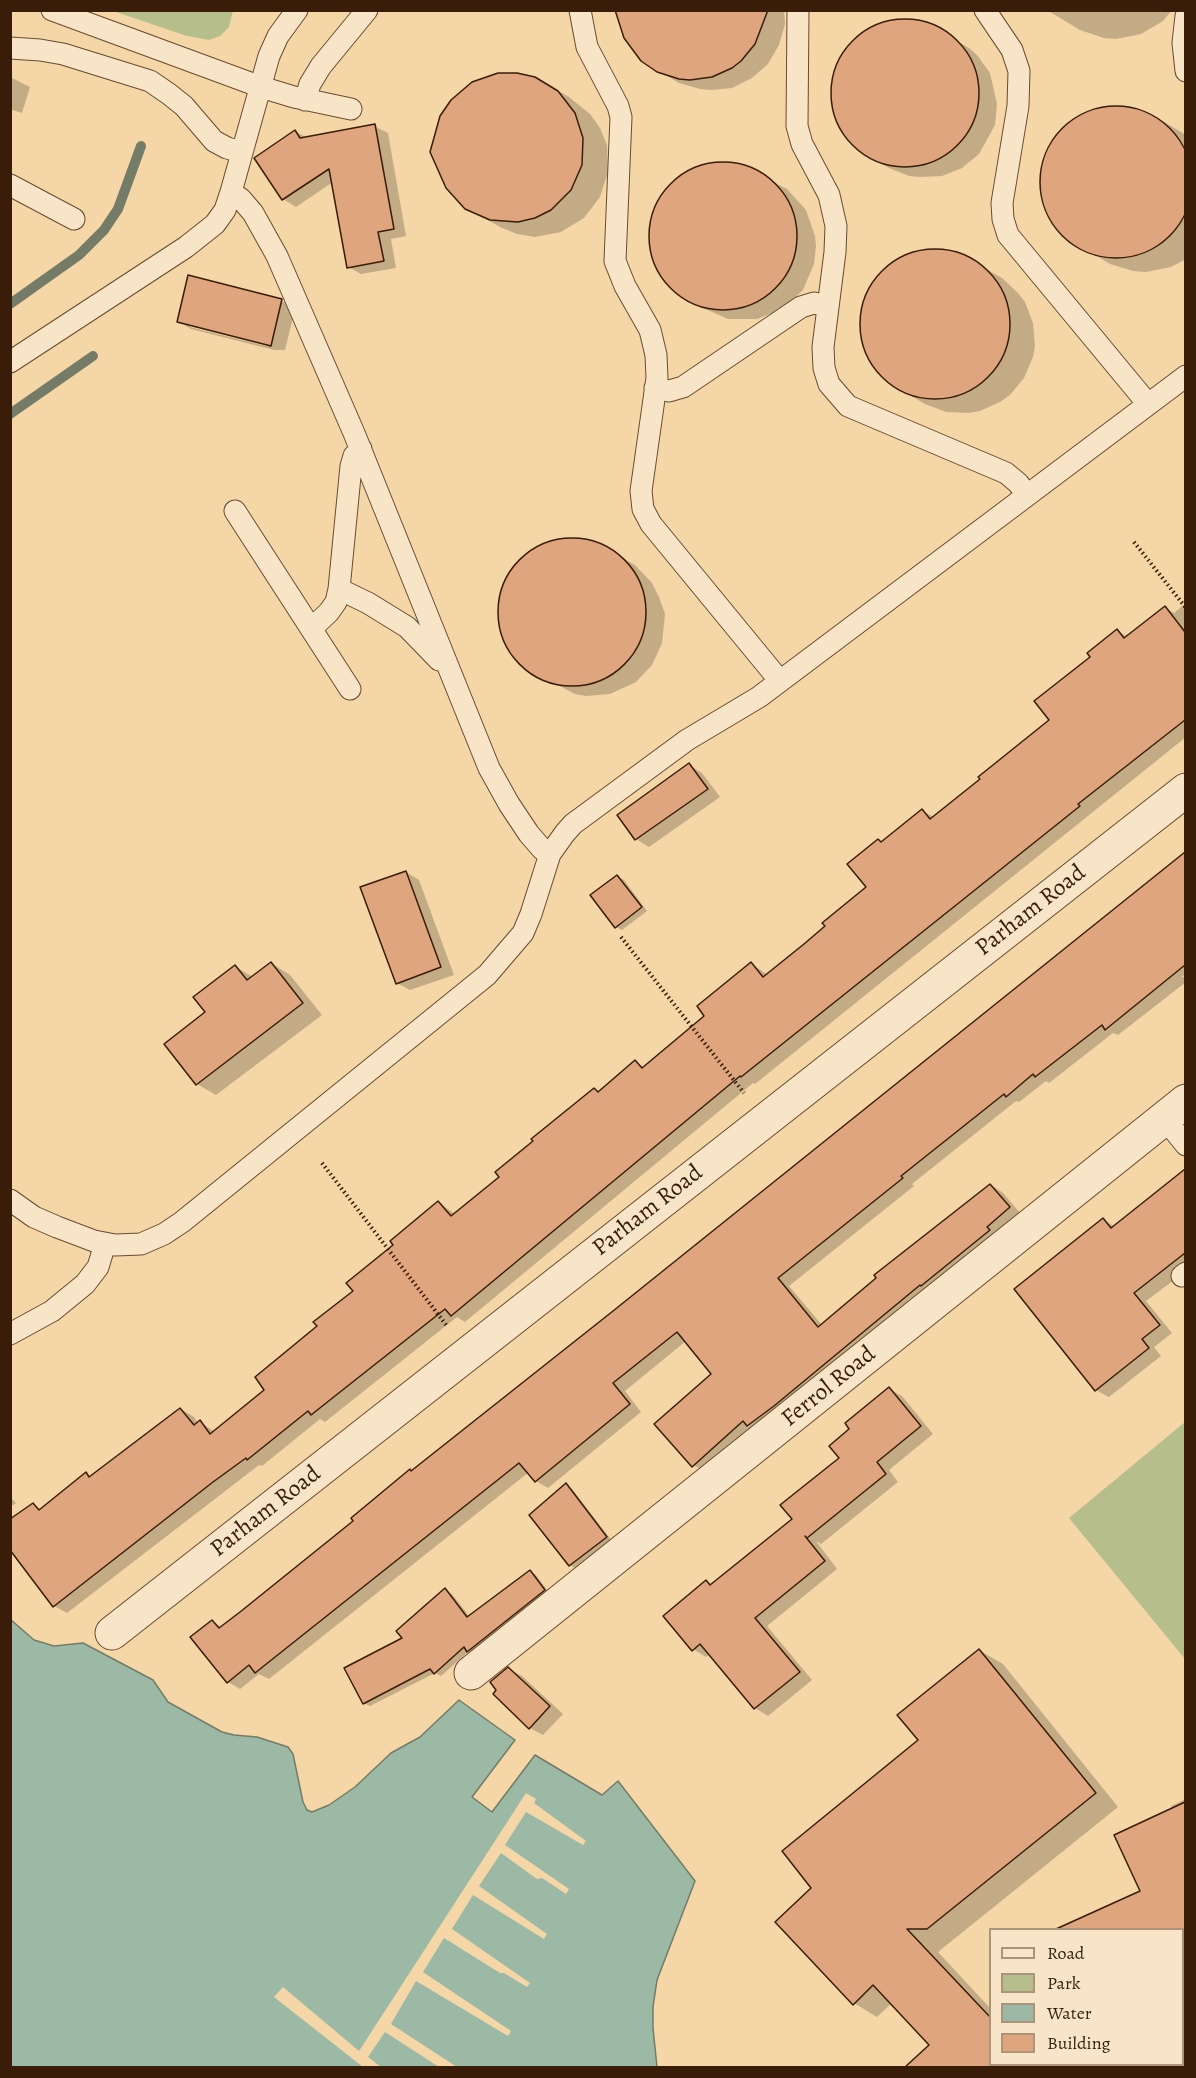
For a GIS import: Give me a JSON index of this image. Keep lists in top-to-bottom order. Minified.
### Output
{"streets":{"street":["Parham Road","Ferrol Road"]},"legend":["Road","Park","Water","Building"]}
